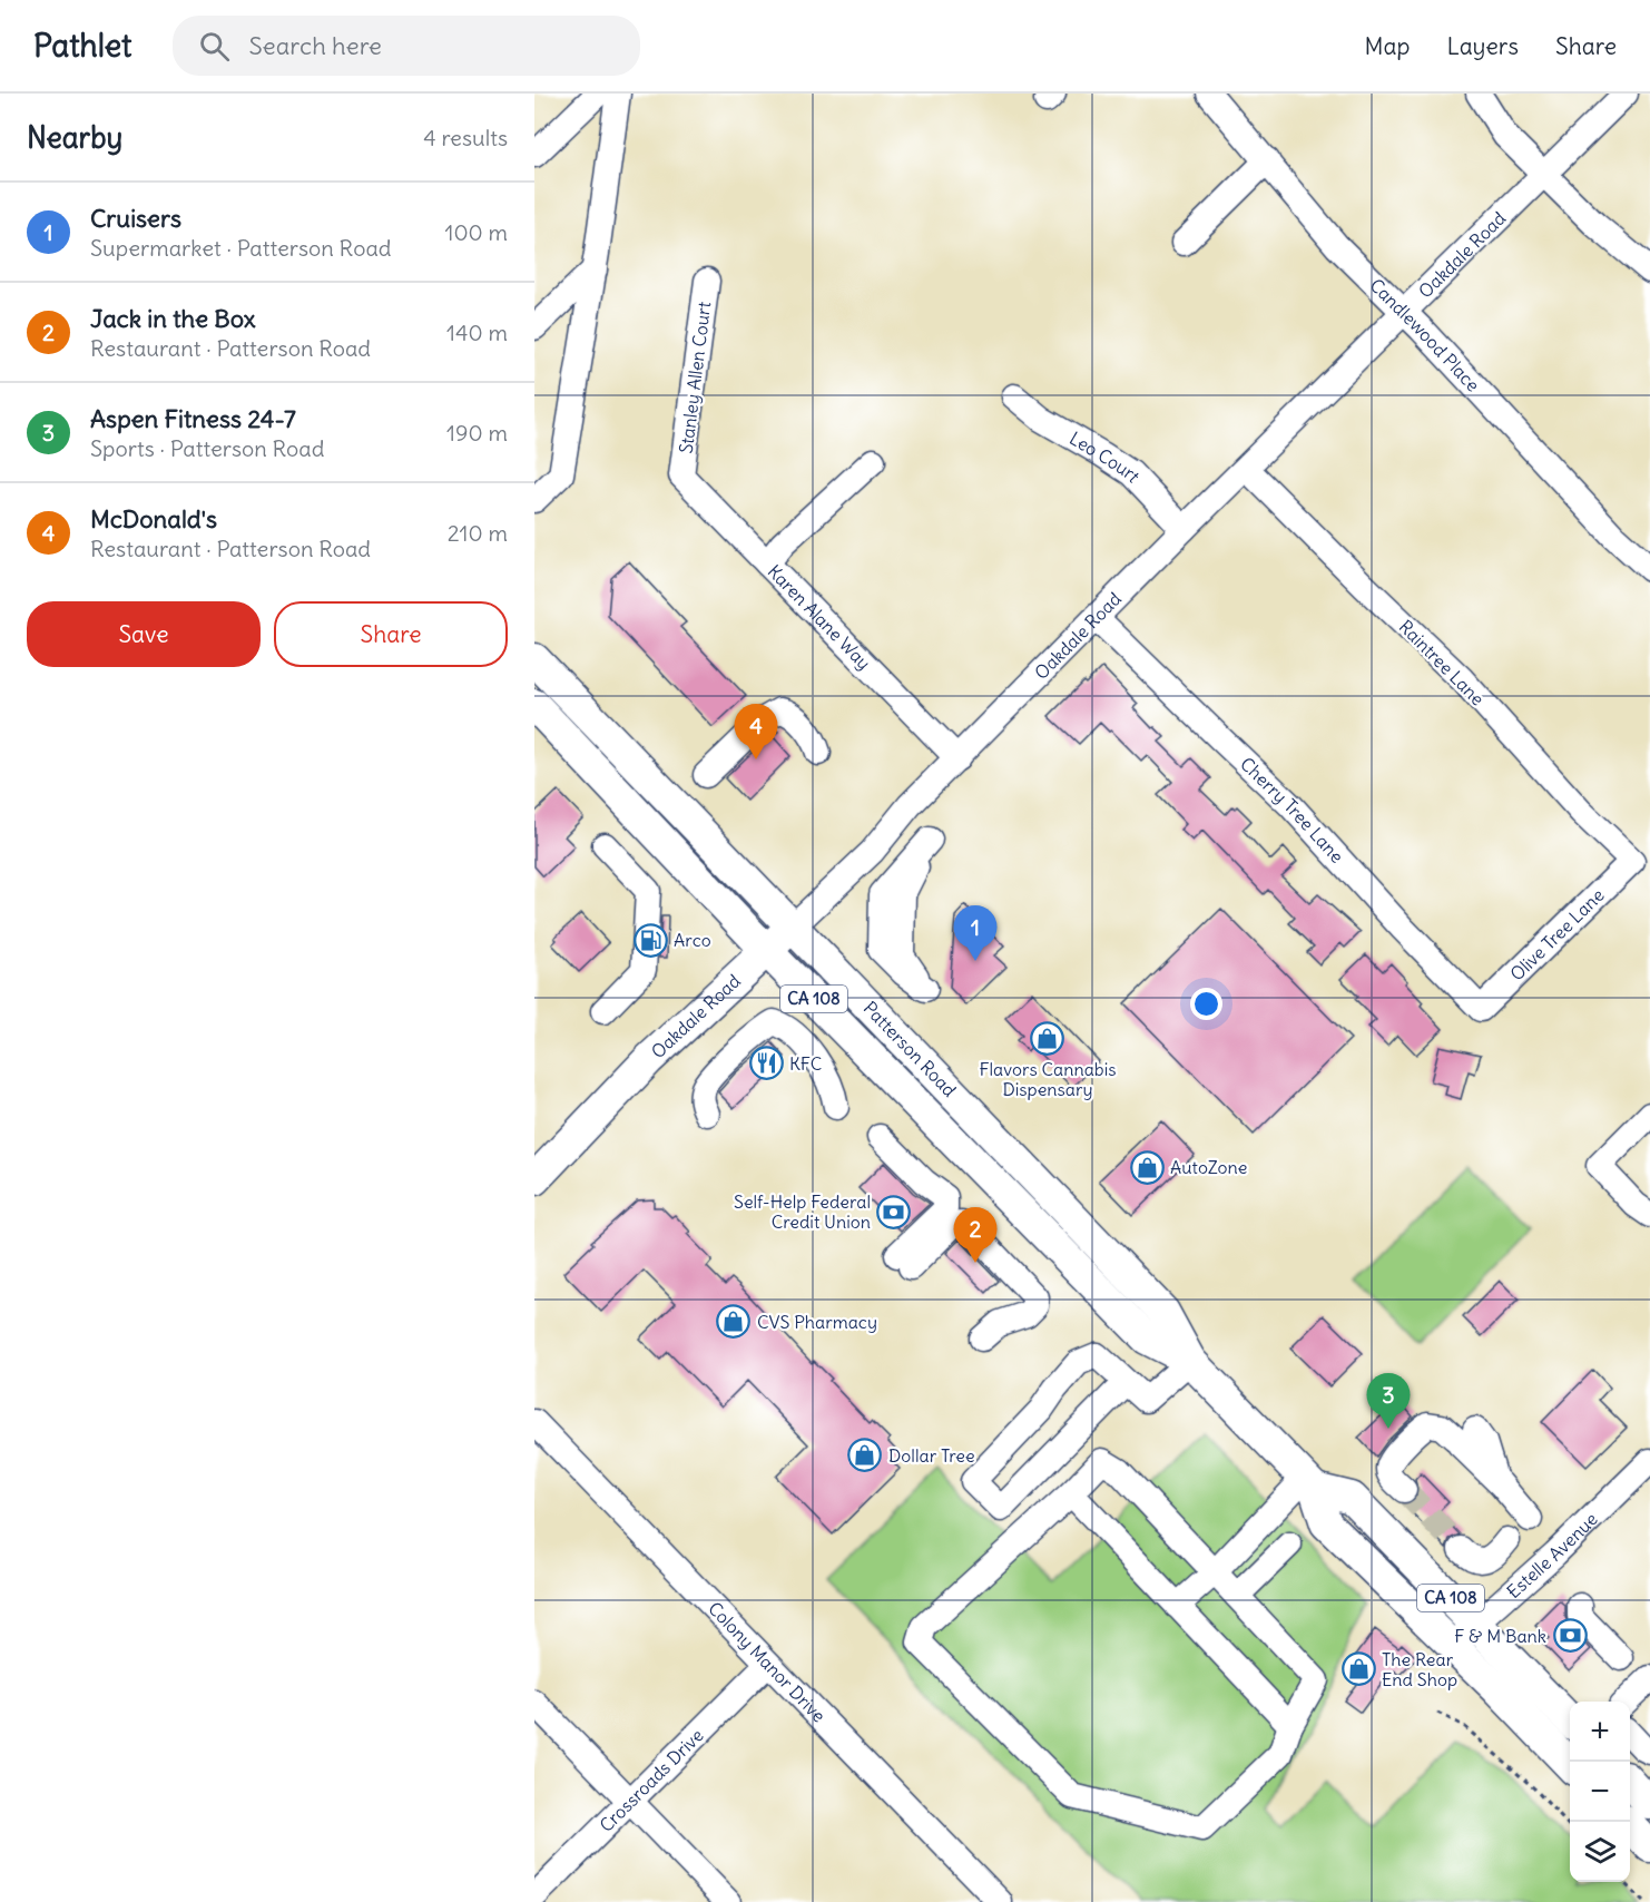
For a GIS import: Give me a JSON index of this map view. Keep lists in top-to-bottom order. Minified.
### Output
{"streets":{"main road":["Oakdale Road","CA 108","Patterson Road"],"street":["Candlewood Place","Stanley Allen Court","Leo Court","Karen Alane Way","Raintree Lane","Cherry Tree Lane","Olive Tree Lane","Estelle Avenue","Colony Manor Drive","Crossroads Drive"]},"crossings":[["Oakdale Road","Candlewood Place"],["Oakdale Road","Leo Court"],["Oakdale Road","Karen Alane Way"],["Oakdale Road","Raintree Lane"],["Oakdale Road","Cherry Tree Lane"],["Oakdale Road","Patterson Road"],["Stanley Allen Court","Karen Alane Way"],["Raintree Lane","Olive Tree Lane"],["Cherry Tree Lane","Olive Tree Lane"],["CA 108","Patterson Road"],["CA 108","Estelle Avenue"],["Patterson Road","Estelle Avenue"],["Colony Manor Drive","Crossroads Drive"]],"places":{"fuel station":["Arco"],"shop":["Flavors Cannabis Dispensary","AutoZone","CVS Pharmacy","Dollar Tree","The Rear End Shop"],"restaurant":["KFC"],"bank":["Self-Help Federal Credit Union","F & M Bank"]},"page":{"header":"Pathlet","search":"Search here","nav":["Map","Layers","Share"],"heading":["Nearby","4 results"],"list":[{"mark":"1","name":"Cruisers","note":"Supermarket · Patterson Road","value":"100 m"},{"mark":"2","name":"Jack in the Box","note":"Restaurant · Patterson Road","value":"140 m"},{"mark":"3","name":"Aspen Fitness 24-7","note":"Sports · Patterson Road","value":"190 m"},{"mark":"4","name":"McDonald's","note":"Restaurant · Patterson Road","value":"210 m"}],"buttons":["Save","Share"],"pins":["4","1","2","3"],"map_buttons":["+","−"]}}
